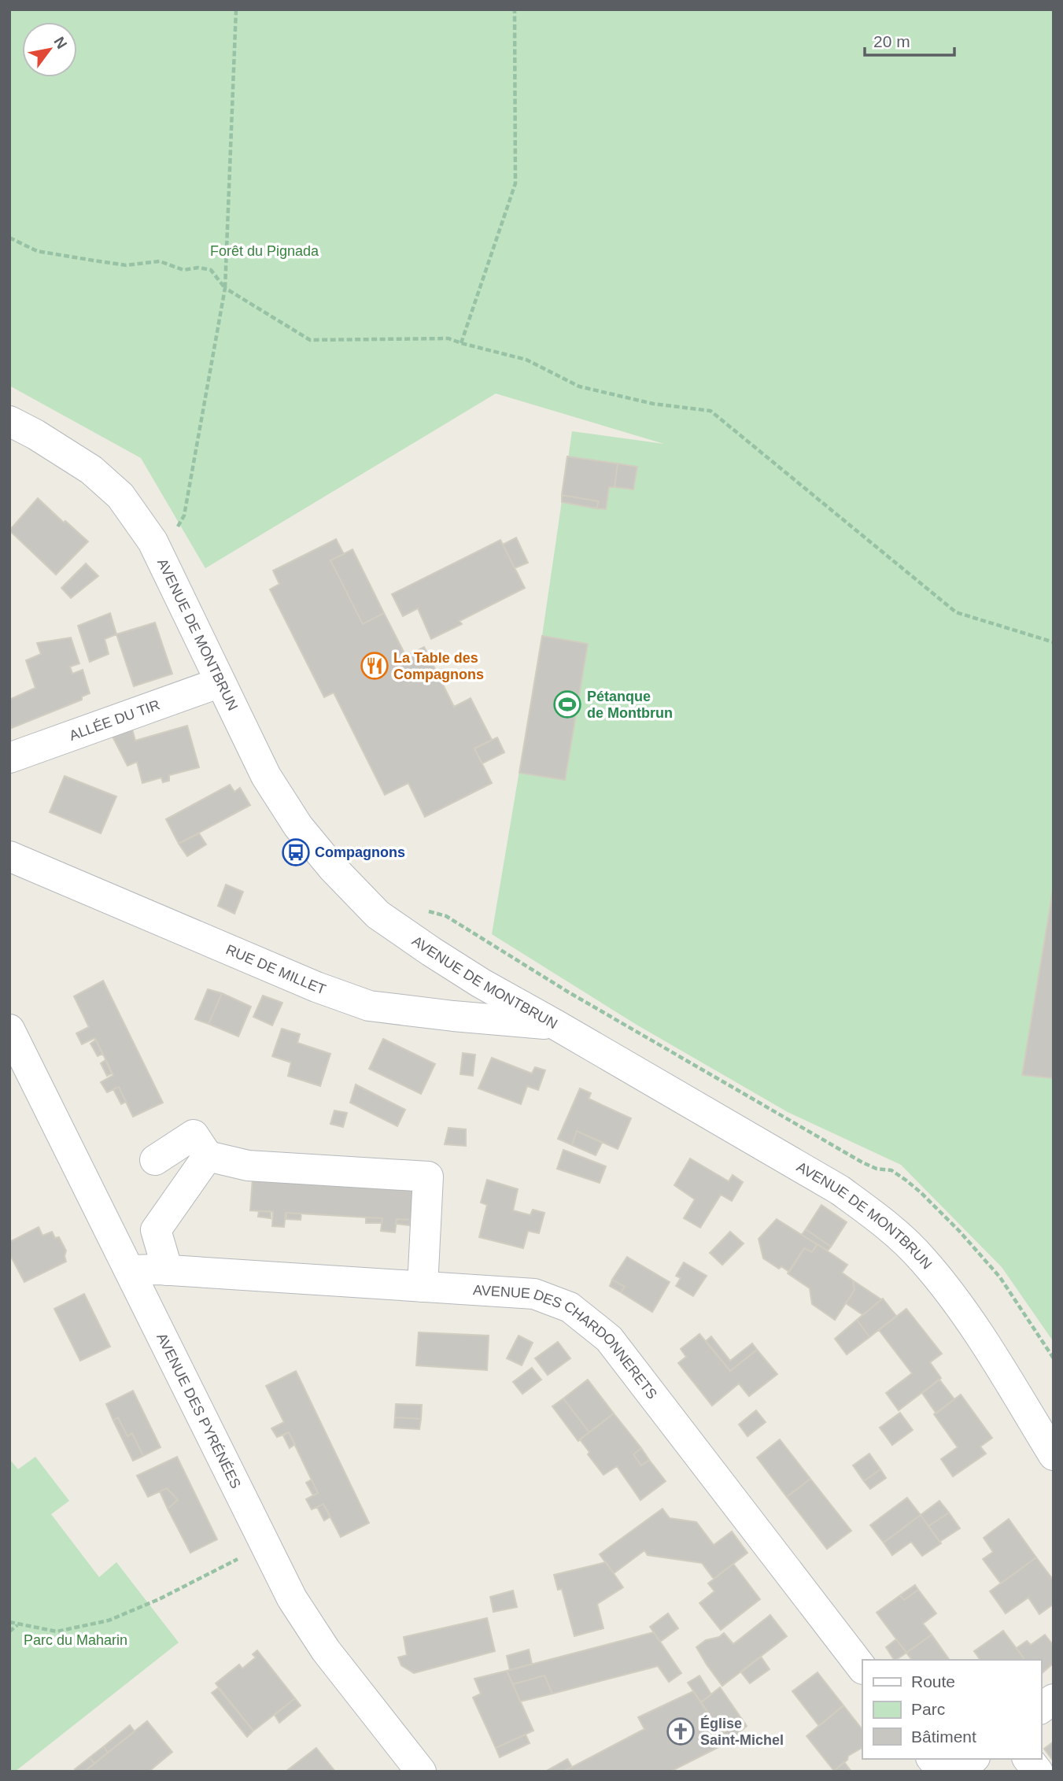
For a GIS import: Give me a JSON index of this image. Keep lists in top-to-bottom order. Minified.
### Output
{"streets":{"street":["AVENUE DE MONTBRUN","ALLÉE DU TIR","RUE DE MILLET","AVENUE DES CHARDONNERETS","AVENUE DES PYRÉNÉES"]},"crossings":[["AVENUE DE MONTBRUN","ALLÉE DU TIR"],["AVENUE DE MONTBRUN","RUE DE MILLET"],["AVENUE DES CHARDONNERETS","AVENUE DES PYRÉNÉES"]],"parks":["Forêt du Pignada","Parc du Maharin"],"places":{"restaurant":["La Table des Compagnons"],"sports":["Pétanque de Montbrun"],"bus stop":["Compagnons"],"church":["Église Saint-Michel"]},"legend":["Route","Parc","Bâtiment"],"scale_bar":"20 m","north":"top right"}
